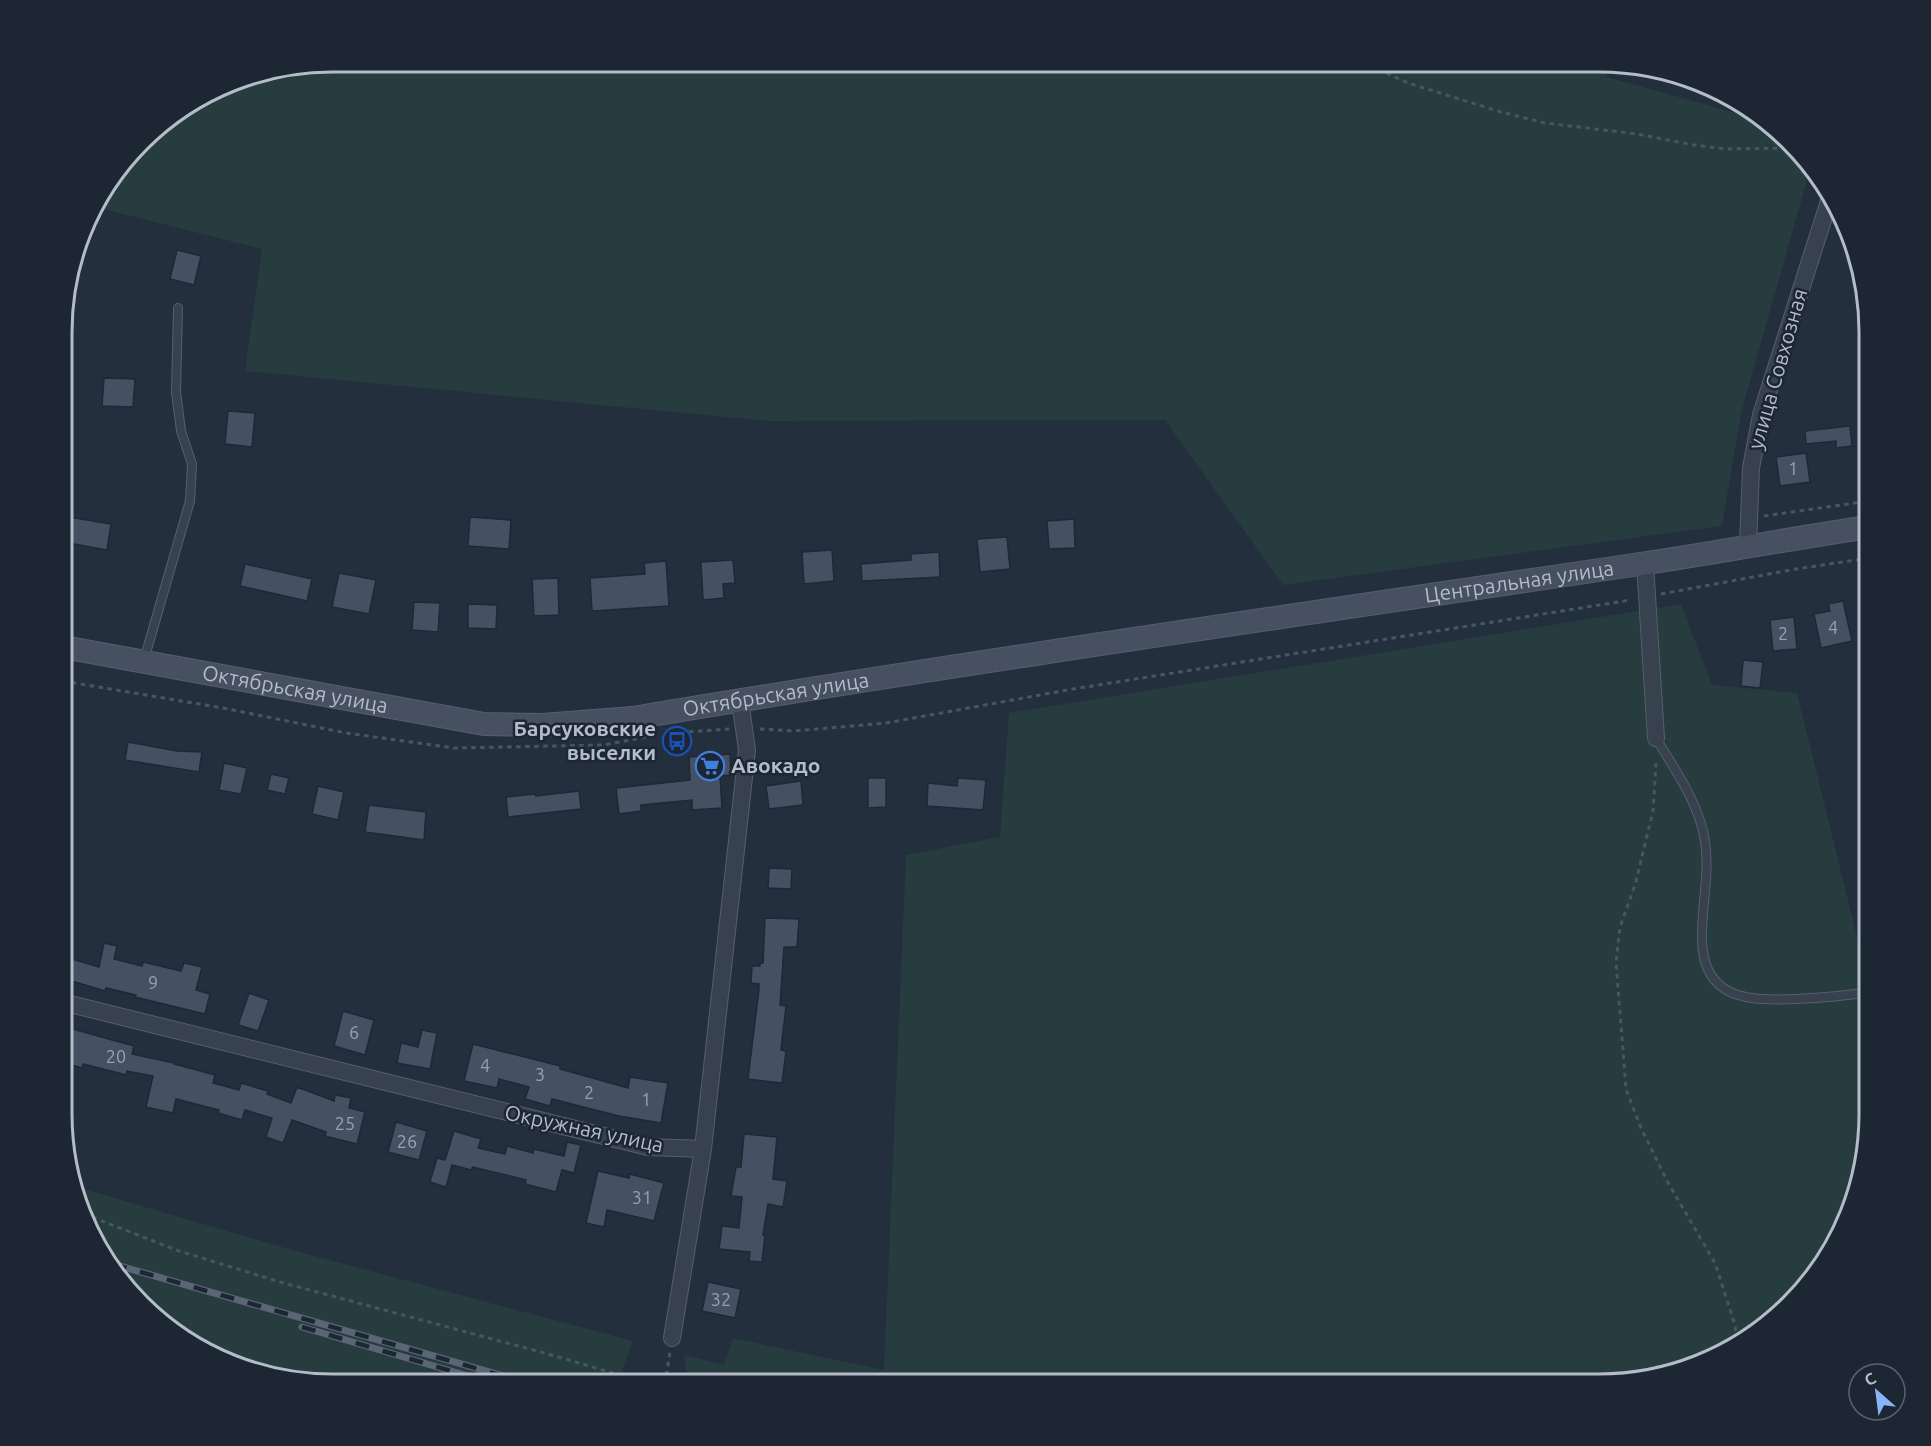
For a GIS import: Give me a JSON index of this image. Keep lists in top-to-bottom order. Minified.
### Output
{"streets":{"main road":["Центральная улица","Октябрьская улица"],"street":["улица Совхозная","Окружная улица"]},"crossings":[["улица Совхозная","Центральная улица"],["Центральная улица","Октябрьская улица"]],"places":{"bus stop":["Барсуковские выселки"],"supermarket":["Авокадо"]},"house_numbers":["1","4","2","9","6","20","4","3","2","1","25","26","31","32"],"north":"top left"}
